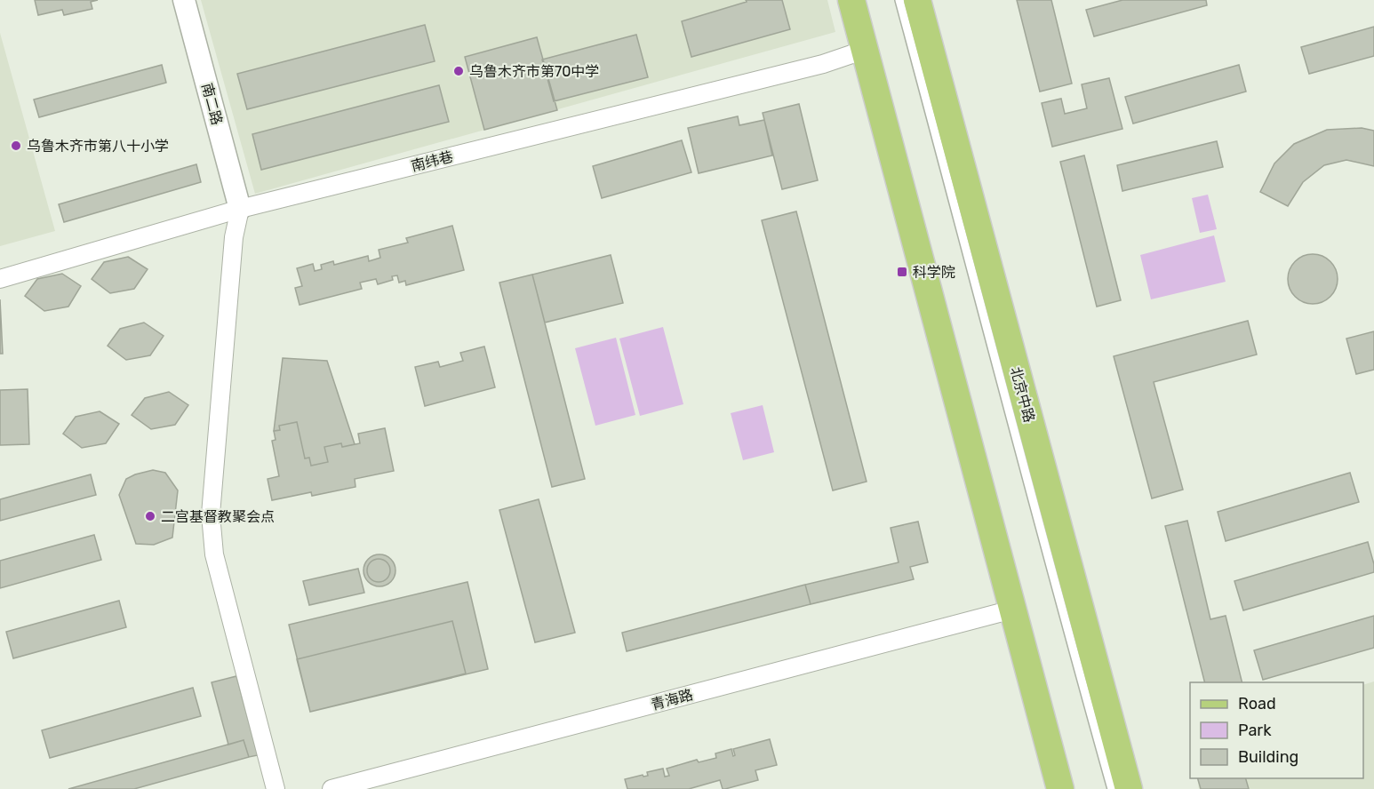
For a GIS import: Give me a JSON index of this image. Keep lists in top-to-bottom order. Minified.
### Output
{"streets":{"main road":["北京中路"],"street":["南二路","南纬巷","青海路"]},"crossings":[["南二路","南纬巷"]],"places":{"other":["乌鲁木齐市第70中学","乌鲁木齐市第八十小学","二宫基督教聚会点"],"transit":["科学院"]},"legend":["Road","Park","Building"]}
